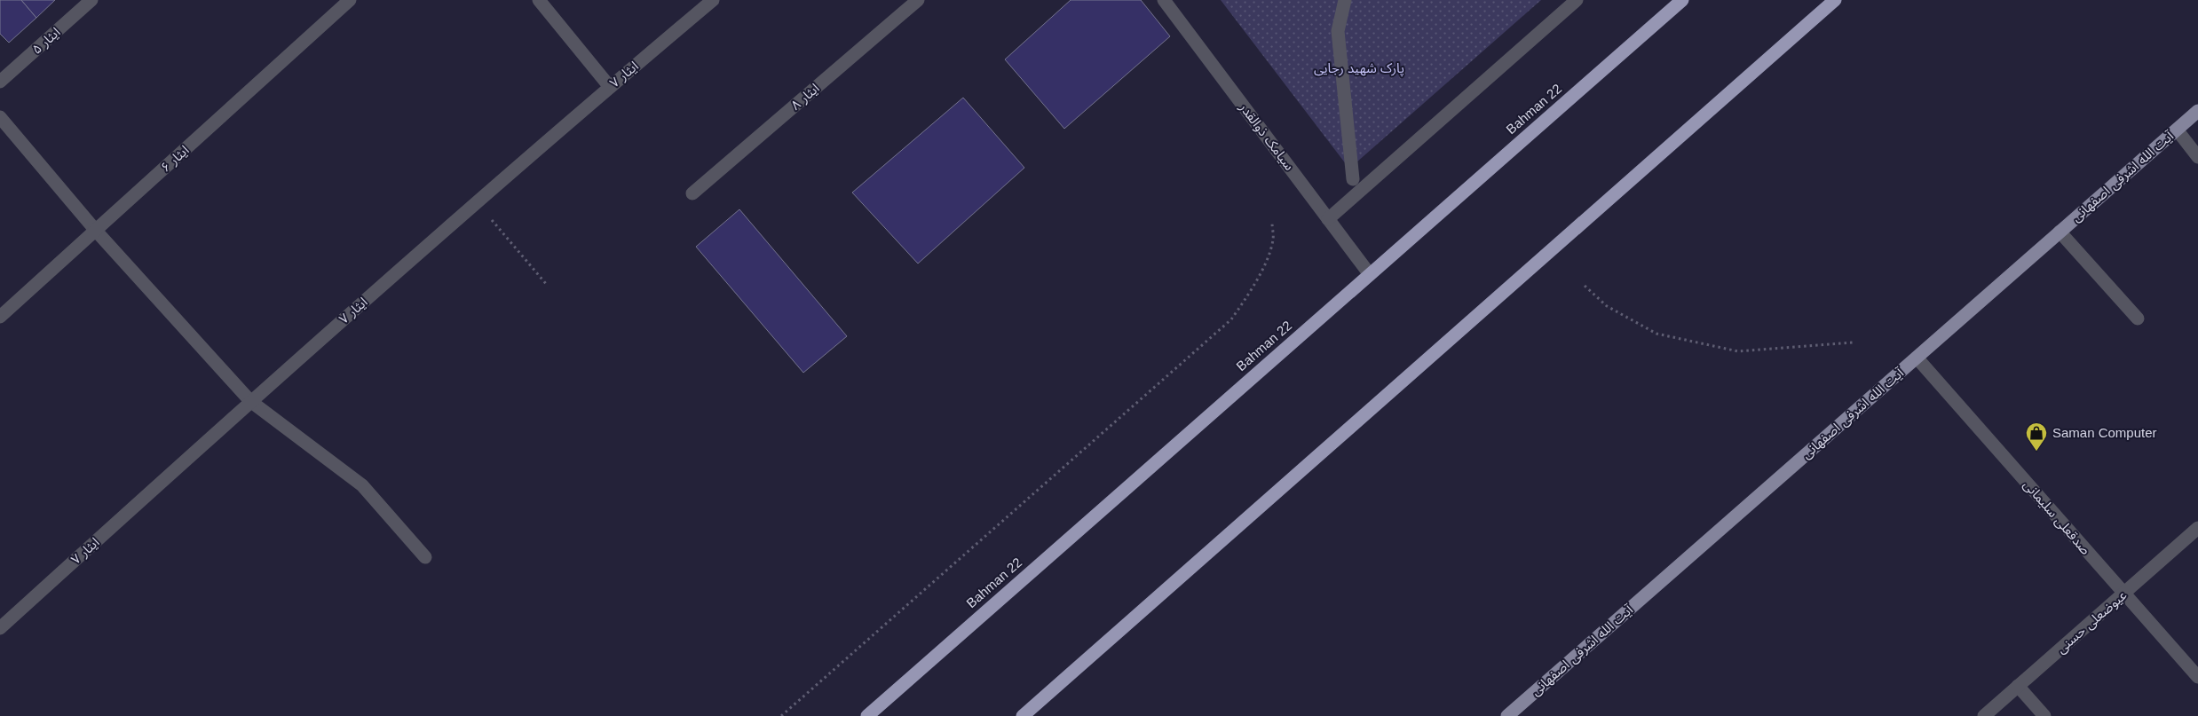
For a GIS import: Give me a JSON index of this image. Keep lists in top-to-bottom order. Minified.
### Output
{"streets":{"highway":["Bahman 22"],"main road":["آیت الله اشرفی اصفهانی"],"street":["ایثار ۵","ایثار ۷","ایثار ۸","سیامک ذوالقدر","ایثار ۶","صدقعلی سلیمانی","عیوضعلی حسنی"]},"crossings":[["Bahman 22","سیامک ذوالقدر"],["آیت الله اشرفی اصفهانی","صدقعلی سلیمانی"],["صدقعلی سلیمانی","عیوضعلی حسنی"]],"parks":["پارک شهید رجایی"],"places":{"shop":["Saman Computer"]}}
